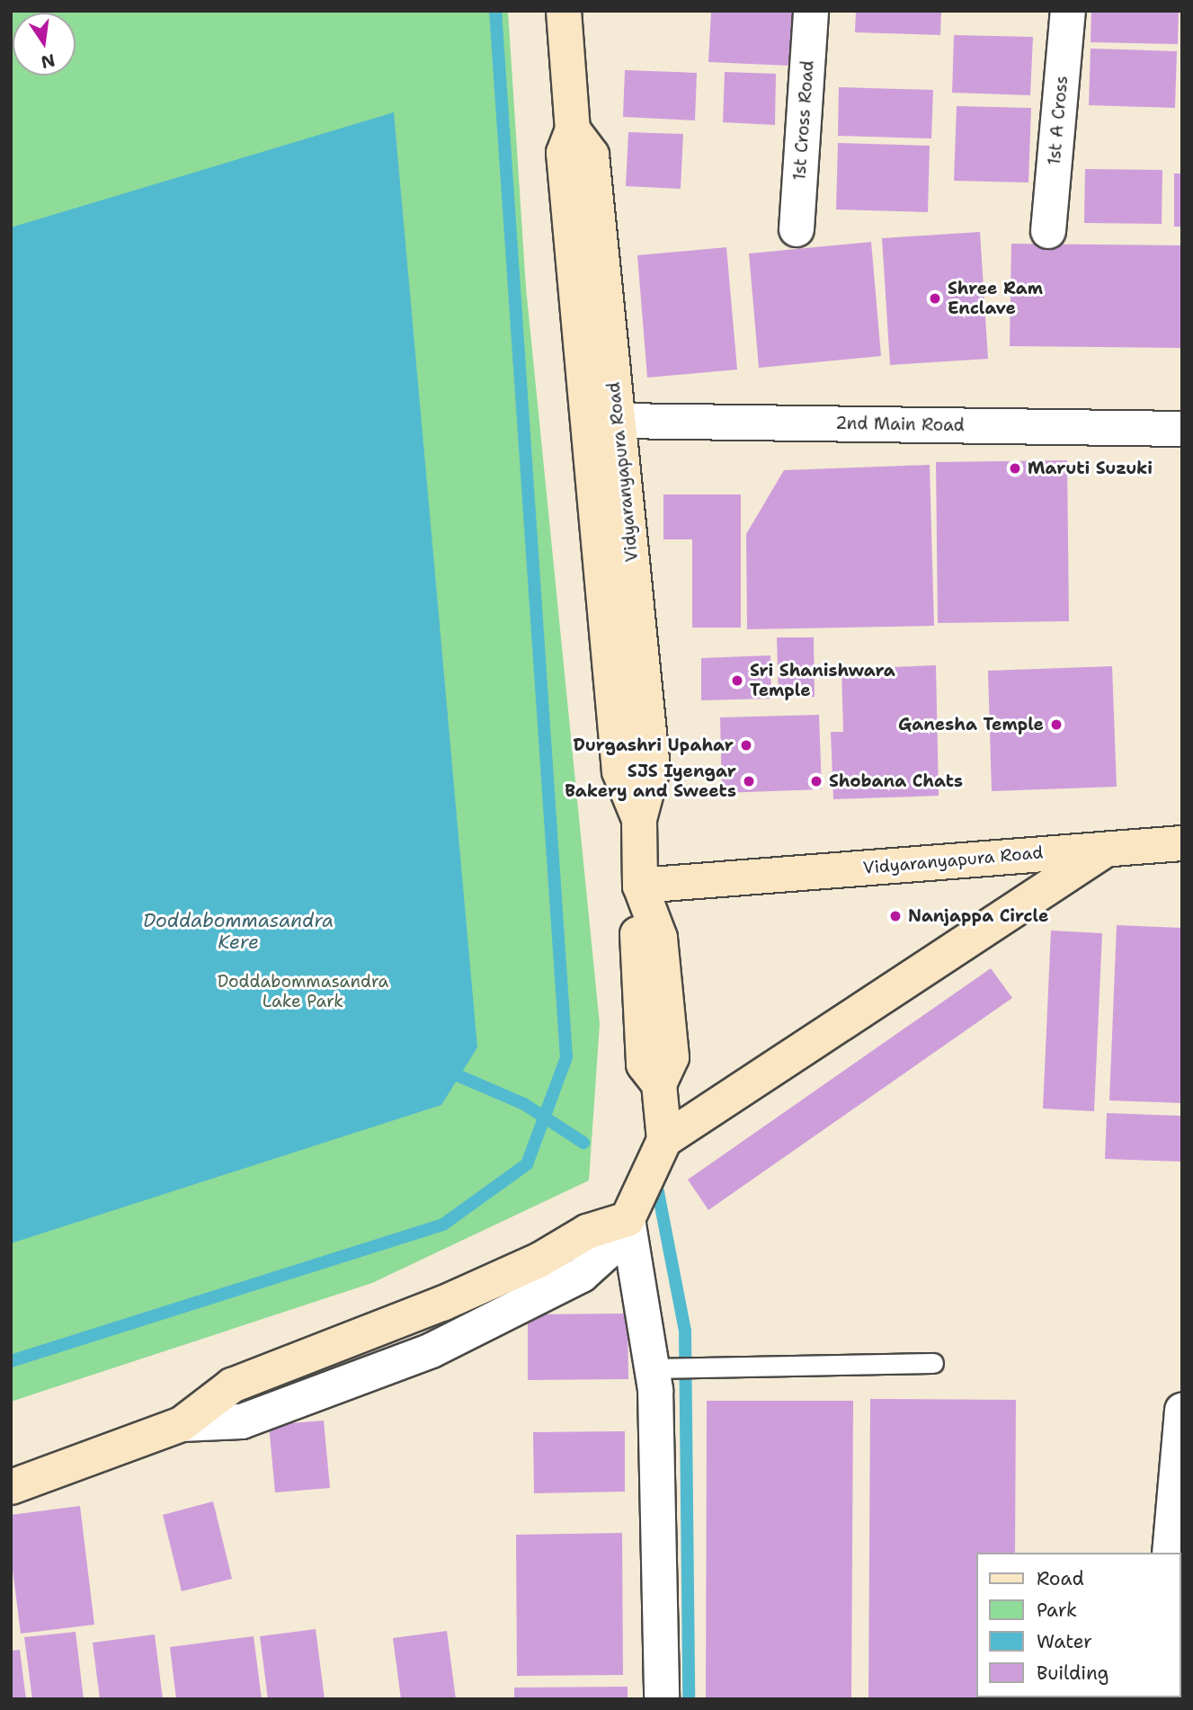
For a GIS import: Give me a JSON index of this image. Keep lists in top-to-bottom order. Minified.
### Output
{"streets":{"main road":["Vidyaranyapura Road"],"street":["1st Cross Road","1st A Cross","2nd Main Road"]},"crossings":[["2nd Main Road","Vidyaranyapura Road"]],"water":["Doddabommasandra Kere"],"parks":["Doddabommasandra Lake Park"],"places":["Shree Ram Enclave","Maruti Suzuki","Sri Shanishwara Temple","Ganesha Temple","Durgashri Upahar","SJS Iyengar Bakery and Sweets","Shobana Chats","Nanjappa Circle"],"legend":["Road","Park","Water","Building"],"north":"bottom"}
